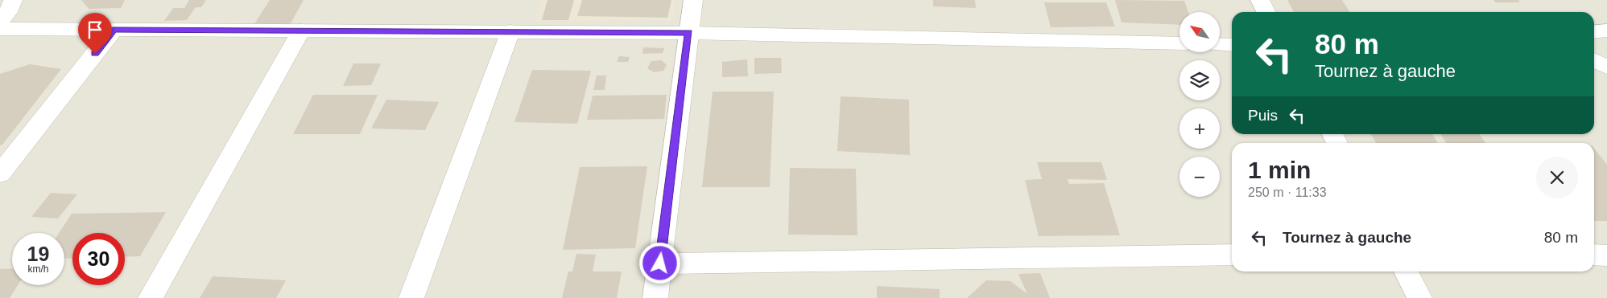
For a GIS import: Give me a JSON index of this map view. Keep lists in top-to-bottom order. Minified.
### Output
{"north":"top left","page":{"map_buttons":["+","−"],"turn":["80 m","Tournez à gauche"],"then":"Puis","heading":["1 min","250 m · 11:33"],"list":[{"name":"Tournez à gauche","value":"80 m"}],"speed":"19 km/h","limit":"30"}}
